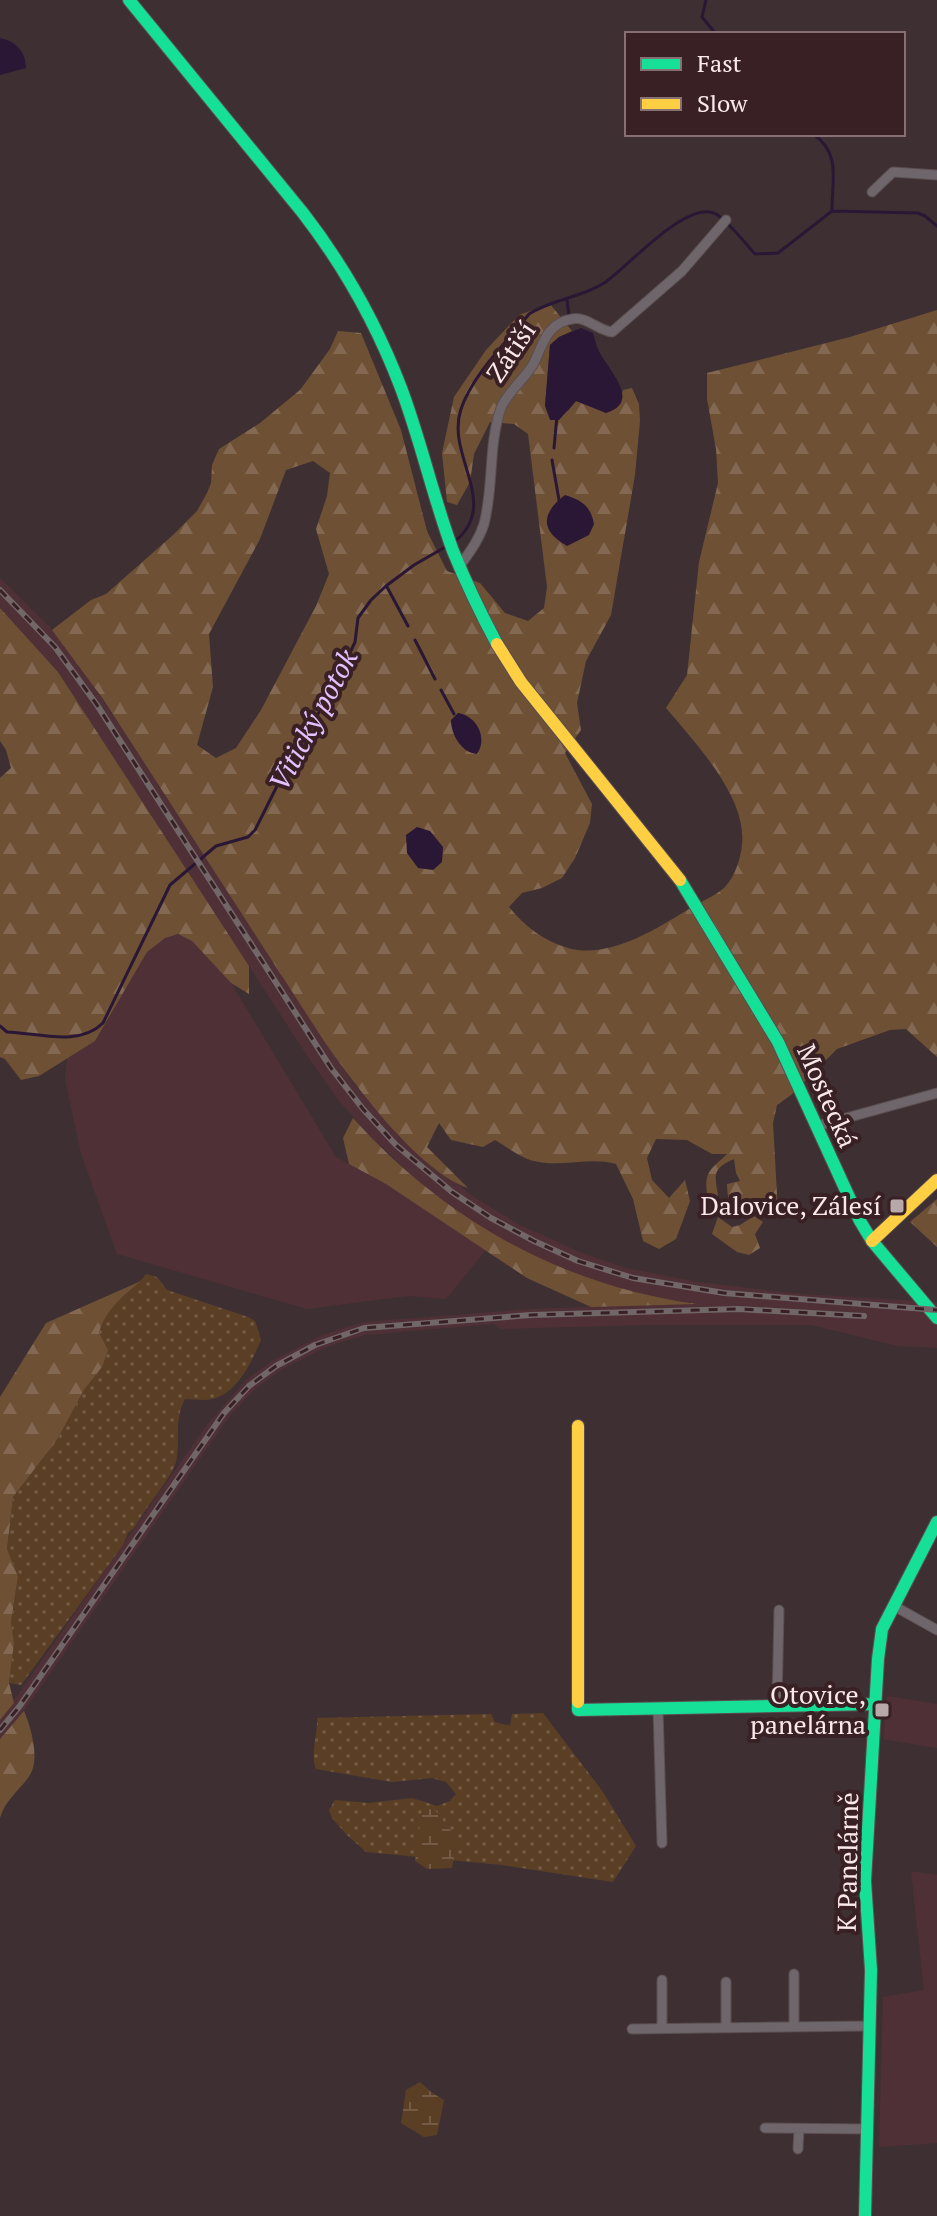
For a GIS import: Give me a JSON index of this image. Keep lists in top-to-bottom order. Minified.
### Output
{"streets":{"street":["Zátiší","Mostecká","K Panelárně"]},"crossings":[["Zátiší","Mostecká"]],"water":["Vitický potok"],"places":{"transit":["Dalovice, Zálesí","Otovice, panelárna"]},"legend":["Fast","Slow"]}
